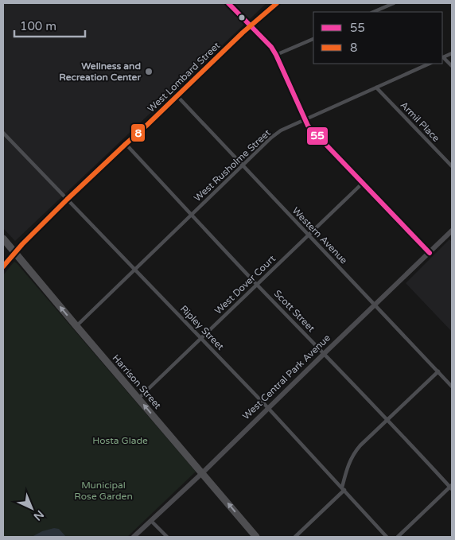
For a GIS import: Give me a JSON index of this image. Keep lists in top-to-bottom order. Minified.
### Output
{"streets":{"highway":["Harrison Street"],"main road":["West Lombard Street","West Central Park Avenue"],"street":["Armil Place","West Rusholme Street","Western Avenue","West Dover Court","Scott Street","Ripley Street"]},"crossings":[["West Lombard Street","Western Avenue"],["West Lombard Street","Scott Street"],["West Lombard Street","Ripley Street"],["West Lombard Street","Harrison Street"],["Armil Place","West Rusholme Street"],["West Rusholme Street","Western Avenue"],["West Rusholme Street","Scott Street"],["West Rusholme Street","Ripley Street"],["West Rusholme Street","Harrison Street"],["Western Avenue","West Dover Court"],["Western Avenue","West Central Park Avenue"],["West Dover Court","Scott Street"],["West Dover Court","Ripley Street"],["West Dover Court","Harrison Street"],["Scott Street","West Central Park Avenue"],["Ripley Street","West Central Park Avenue"],["West Central Park Avenue","Harrison Street"]],"one_way":["Harrison Street"],"parks":["Hosta Glade","Municipal Rose Garden"],"places":["Wellness and Recreation Center"],"lines":["transit line 55","transit line 8"],"legend":["55","8"],"scale_bar":"100 m","north":"bottom right"}
